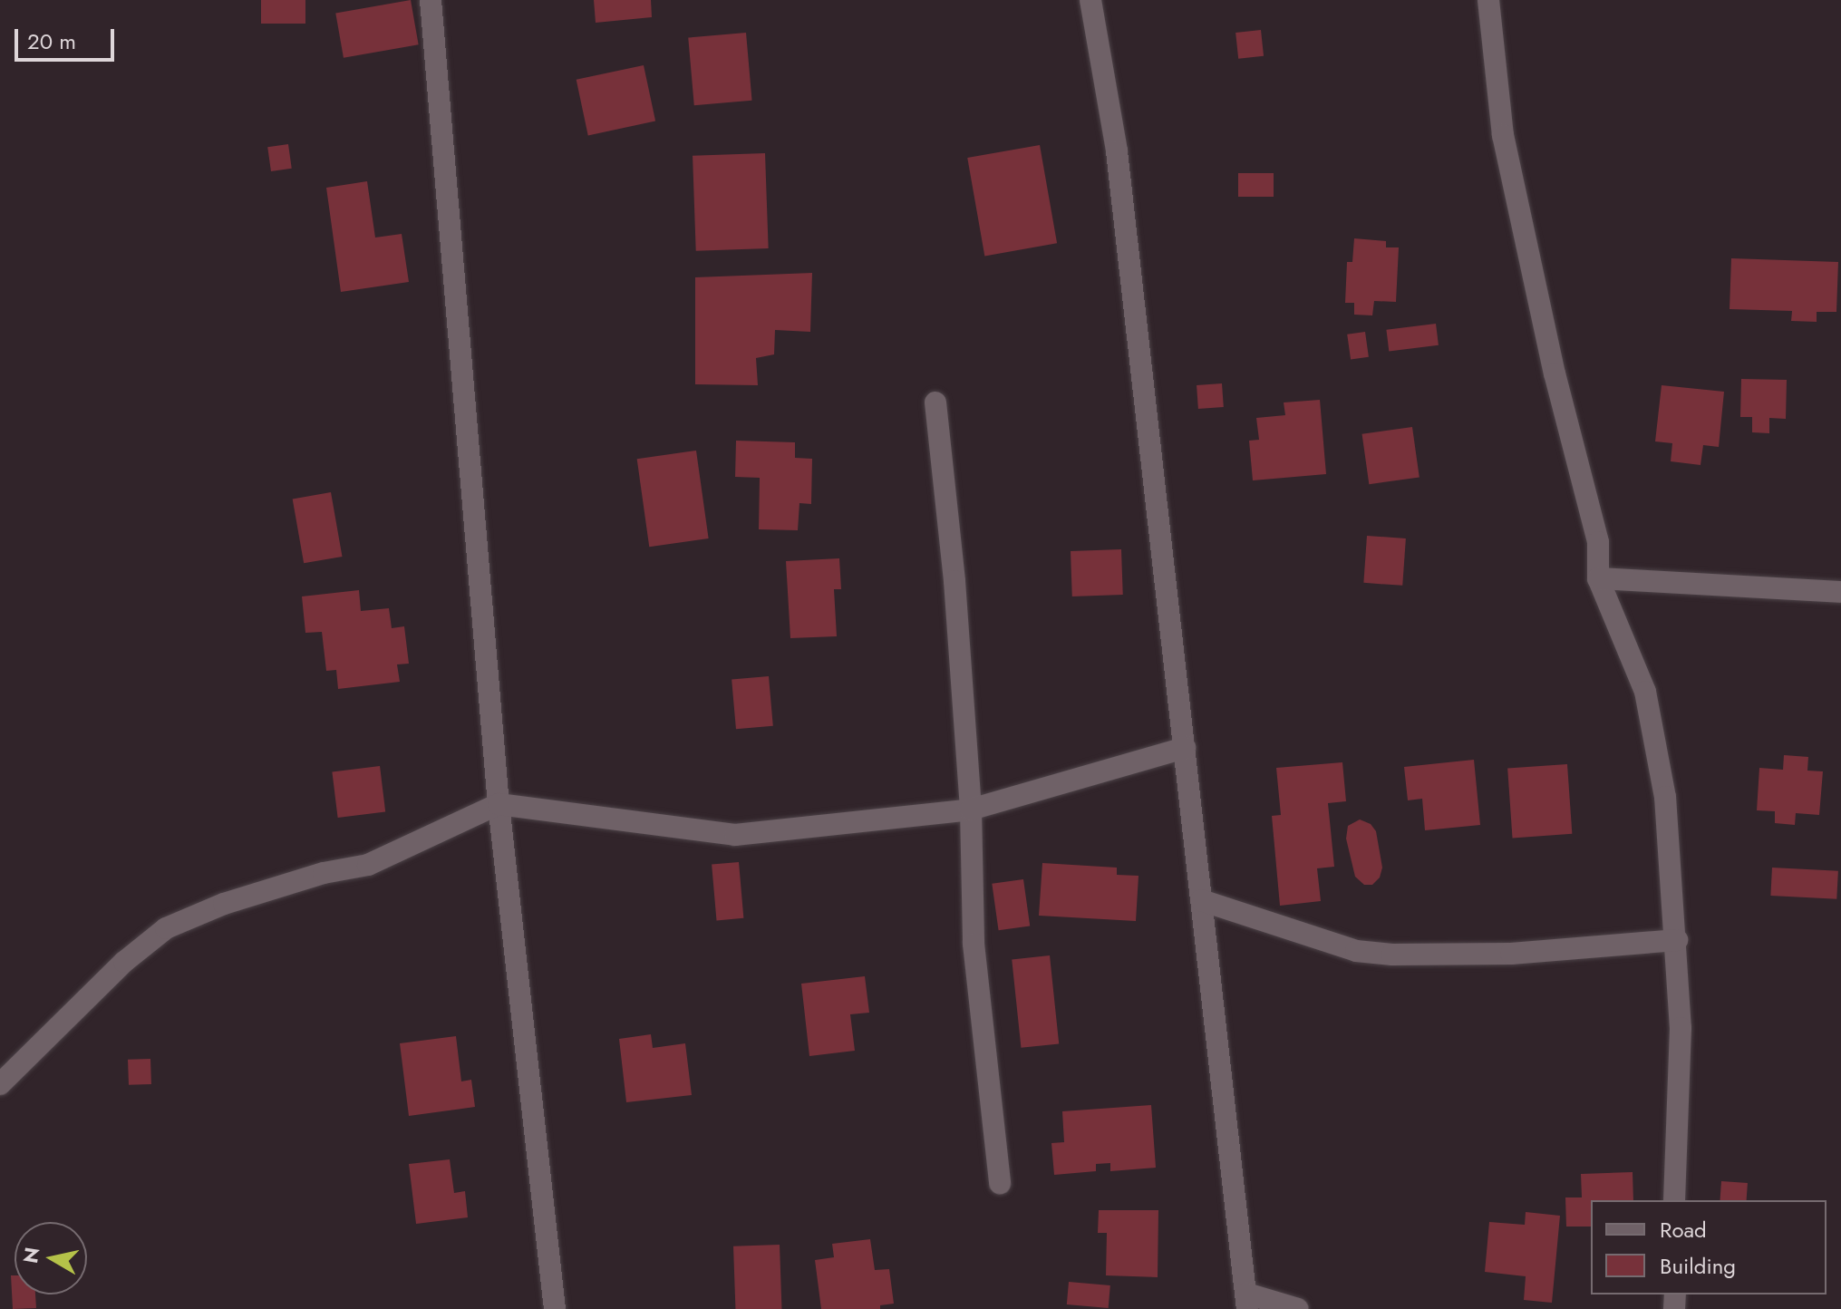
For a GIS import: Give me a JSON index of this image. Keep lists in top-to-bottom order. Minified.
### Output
{"legend":["Road","Building"],"scale_bar":"20 m","north":"left"}
